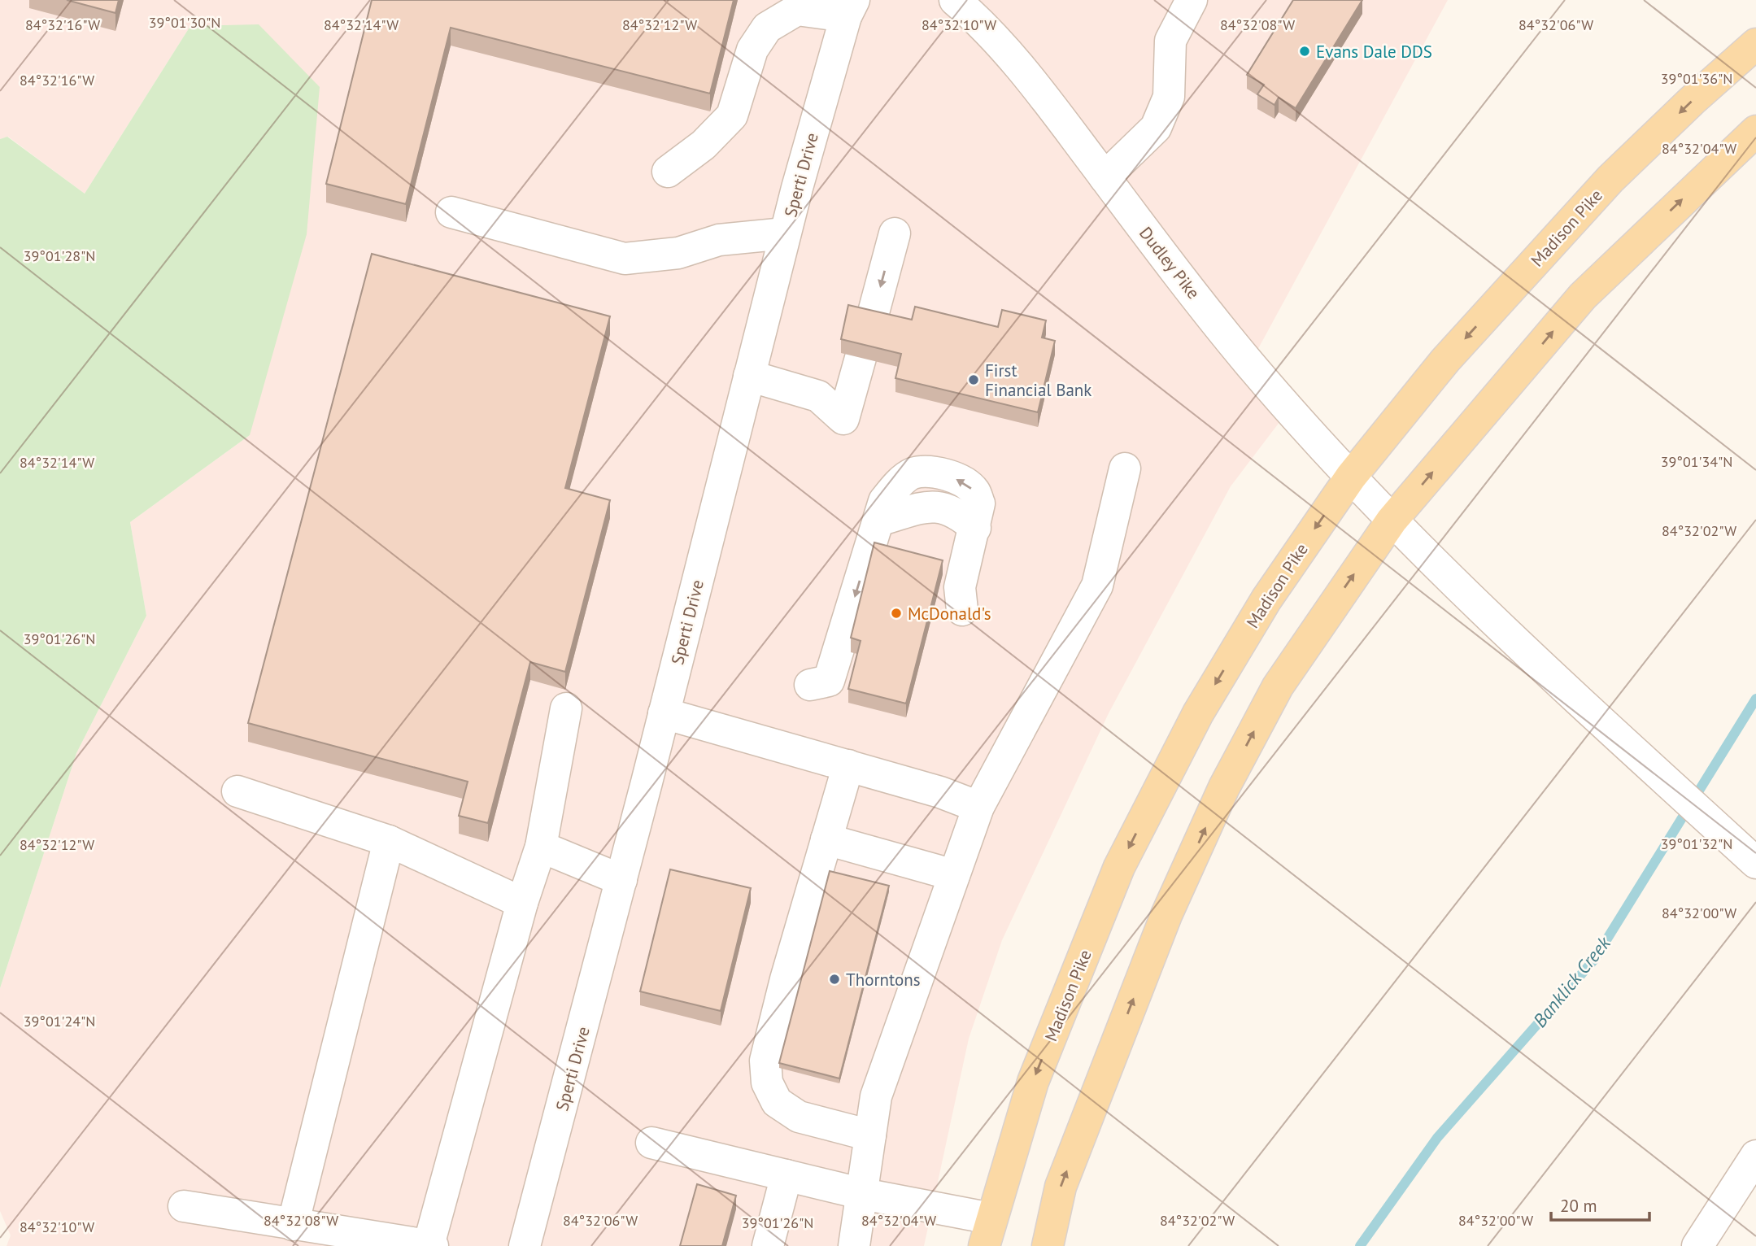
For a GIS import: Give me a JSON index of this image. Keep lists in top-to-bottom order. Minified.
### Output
{"streets":{"main road":["Madison Pike"],"street":["Sperti Drive","Dudley Pike"]},"crossings":[["Madison Pike","Dudley Pike"]],"water":["Banklick Creek"],"places":["Evans Dale DDS","First Financial Bank","McDonald's","Thorntons"],"scale_bar":"20 m","coordinates":["39°01'30\"N","84°32'14\"W","84°32'12\"W","84°32'10\"W","84°32'08\"W","84°32'06\"W","84°32'16\"W","39°01'36\"N","84°32'04\"W","39°01'28\"N","39°01'34\"N","84°32'02\"W","39°01'26\"N","39°01'32\"N","84°32'00\"W","39°01'24\"N"]}
